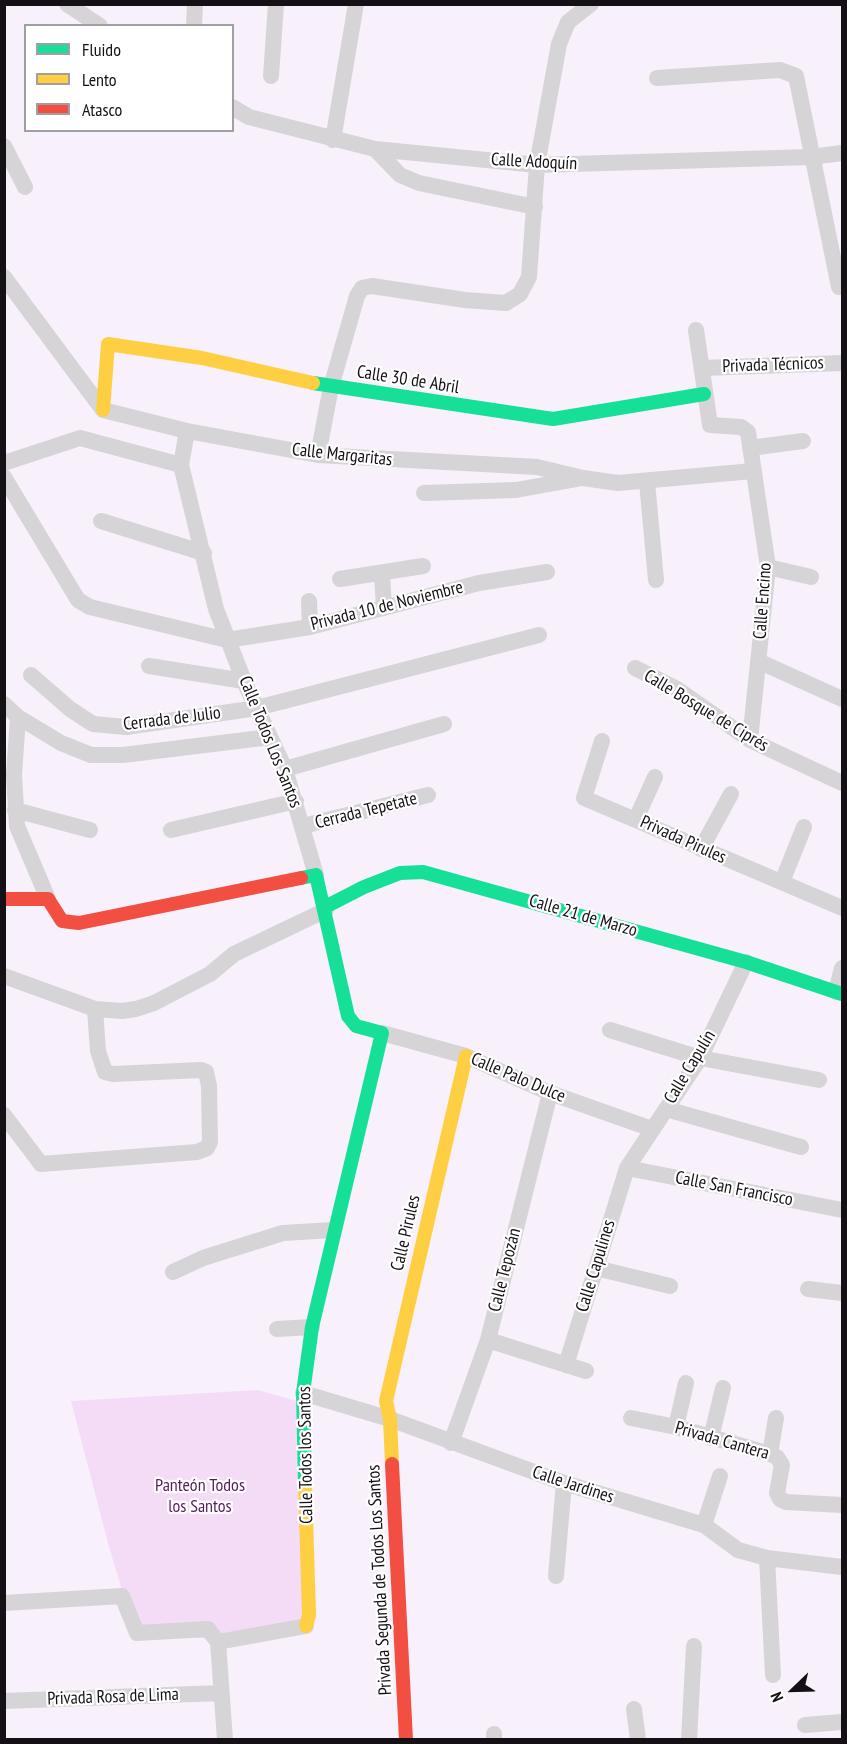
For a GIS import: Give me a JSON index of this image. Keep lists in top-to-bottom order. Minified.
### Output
{"streets":{"street":["Calle Adoquín","Privada Técnicos","Calle 30 de Abril","Calle Margaritas","Calle Encino","Privada 10 de Noviembre","Calle Bosque de Ciprés","Cerrada de Julio","Calle Todos Los Santos","Cerrada Tepetate","Privada Pirules","Calle 21 de Marzo","Calle Capulín","Calle Palo Dulce","Calle San Francisco","Calle Pirules","Calle Capulines","Calle Tepozán","Privada Cantera","Calle Todos los Santos","Calle Jardines","Privada Segunda de Todos Los Santos","Privada Rosa de Lima"]},"crossings":[["Calle 30 de Abril","Calle Margaritas"],["Calle 30 de Abril","Calle Encino"],["Calle Margaritas","Calle Todos Los Santos"],["Calle Encino","Calle Bosque de Ciprés"],["Privada 10 de Noviembre","Calle Todos Los Santos"],["Cerrada de Julio","Calle Todos Los Santos"],["Calle Todos Los Santos","Cerrada Tepetate"],["Calle Todos Los Santos","Calle 21 de Marzo"],["Calle Todos Los Santos","Calle Palo Dulce"],["Calle Todos Los Santos","Calle Todos los Santos"],["Calle 21 de Marzo","Calle Capulín"],["Calle Capulín","Calle Palo Dulce"],["Calle Capulín","Calle San Francisco"],["Calle Capulín","Calle Capulines"],["Calle Palo Dulce","Calle Pirules"],["Calle Palo Dulce","Calle Tepozán"],["Calle Palo Dulce","Calle Todos los Santos"],["Calle San Francisco","Calle Capulines"],["Calle Pirules","Calle Jardines"],["Calle Pirules","Privada Segunda de Todos Los Santos"],["Calle Tepozán","Calle Jardines"],["Calle Todos los Santos","Calle Jardines"],["Calle Jardines","Privada Segunda de Todos Los Santos"]],"parks":["Panteón Todos los Santos"],"legend":["Fluido","Lento","Atasco"],"north":"bottom left"}
